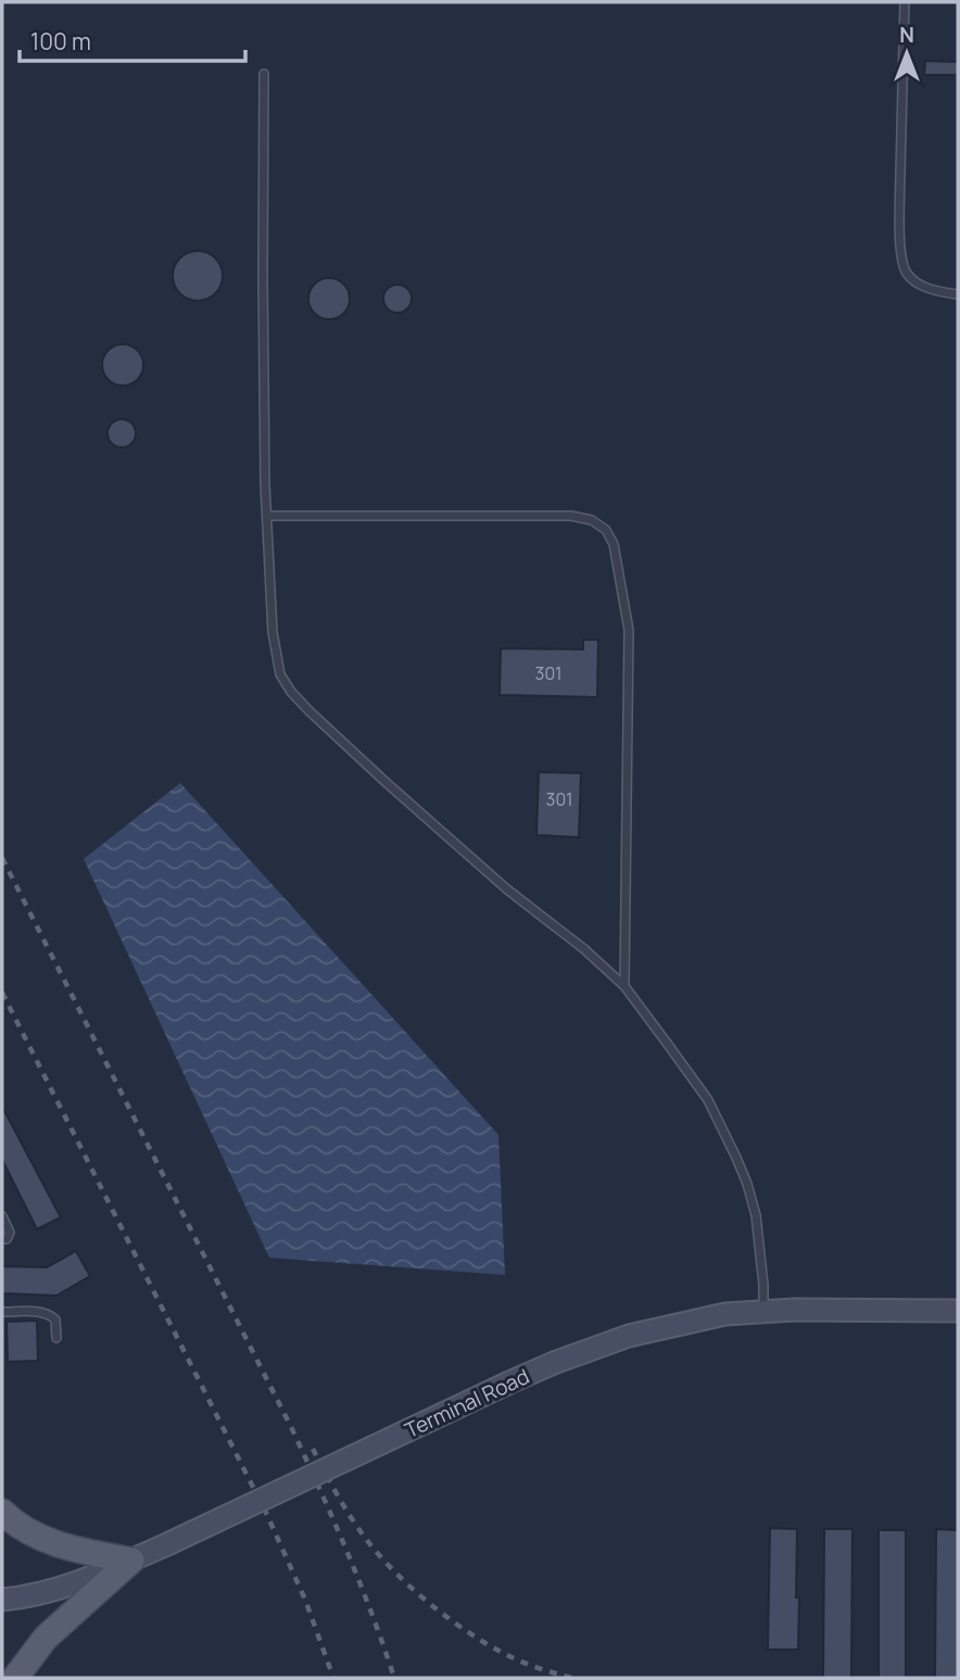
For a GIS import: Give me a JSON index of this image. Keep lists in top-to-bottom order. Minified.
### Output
{"streets":{"main road":["Terminal Road"]},"house_numbers":["301","301"],"scale_bar":"100 m","north":"top"}
